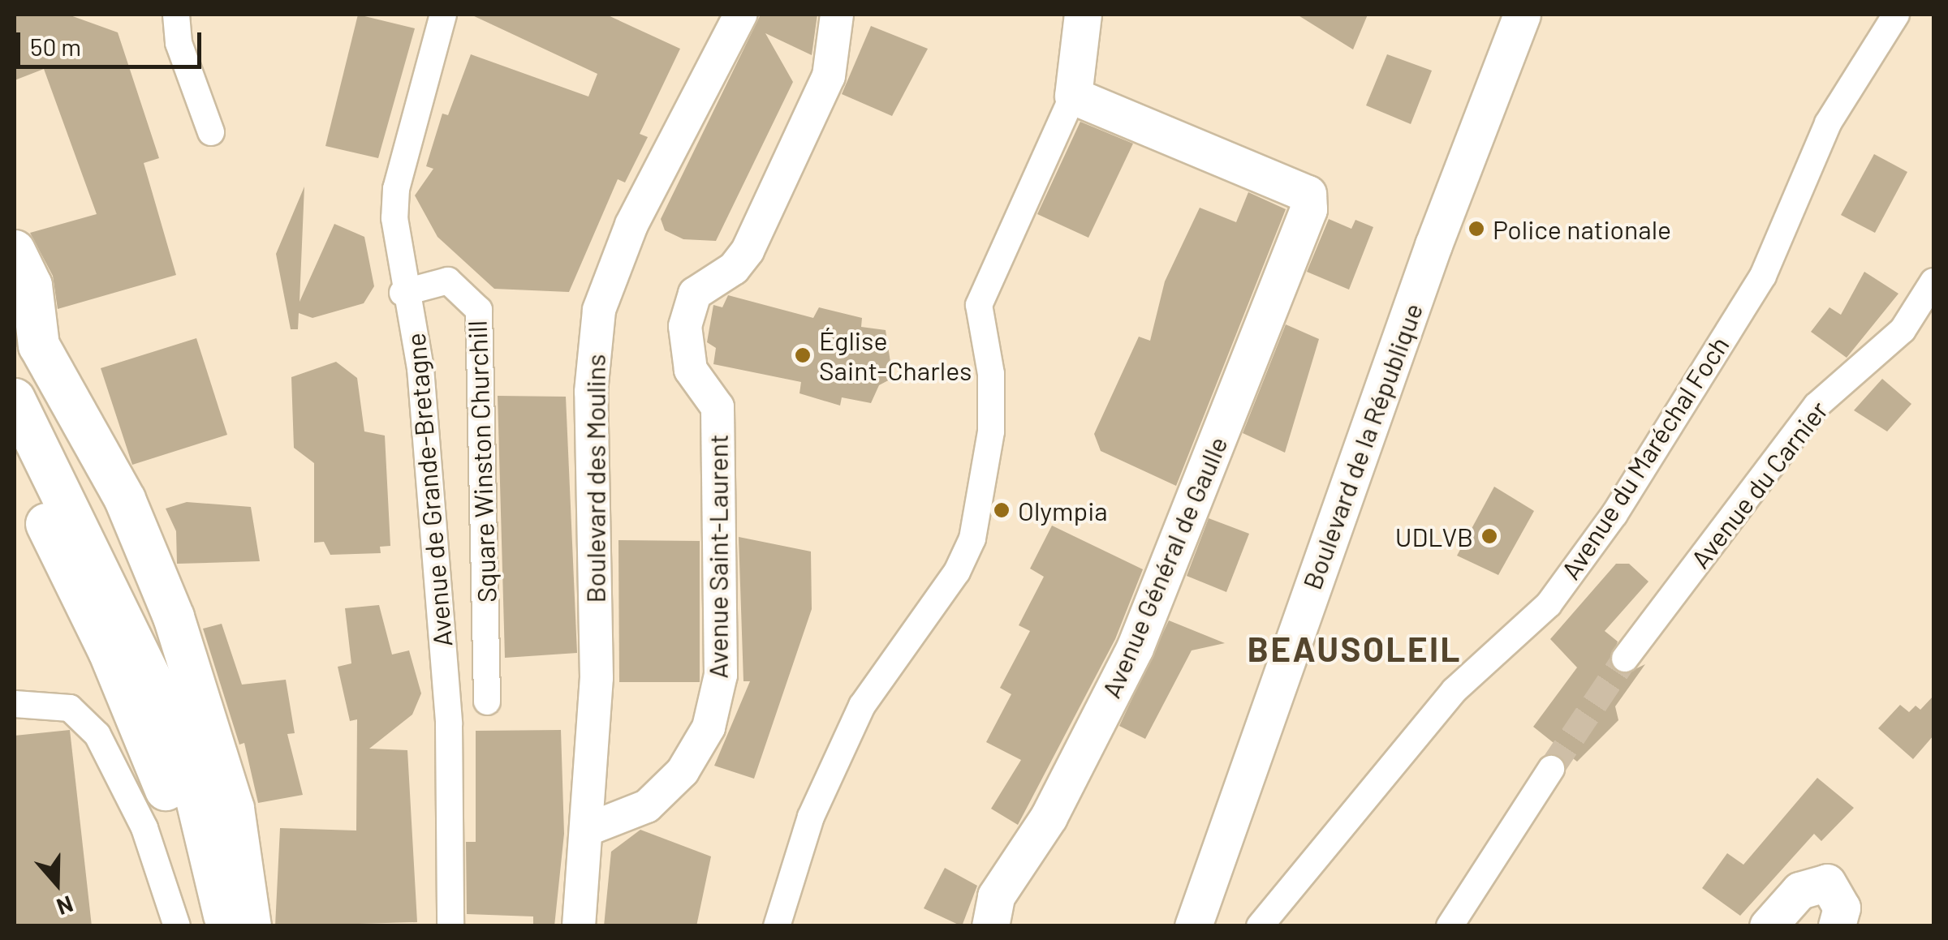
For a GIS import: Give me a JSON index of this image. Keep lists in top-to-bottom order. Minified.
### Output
{"streets":{"main road":["Boulevard de la République","Avenue Général de Gaulle"],"street":["Avenue du Maréchal Foch","Square Winston Churchill","Boulevard des Moulins","Avenue du Carnier","Avenue de Grande-Bretagne","Avenue Saint-Laurent"]},"crossings":[["Square Winston Churchill","Avenue de Grande-Bretagne"],["Boulevard des Moulins","Avenue Saint-Laurent"]],"districts":["BEAUSOLEIL"],"places":["Police nationale","Église Saint-Charles","Olympia","UDLVB"],"scale_bar":"50 m","north":"bottom"}
